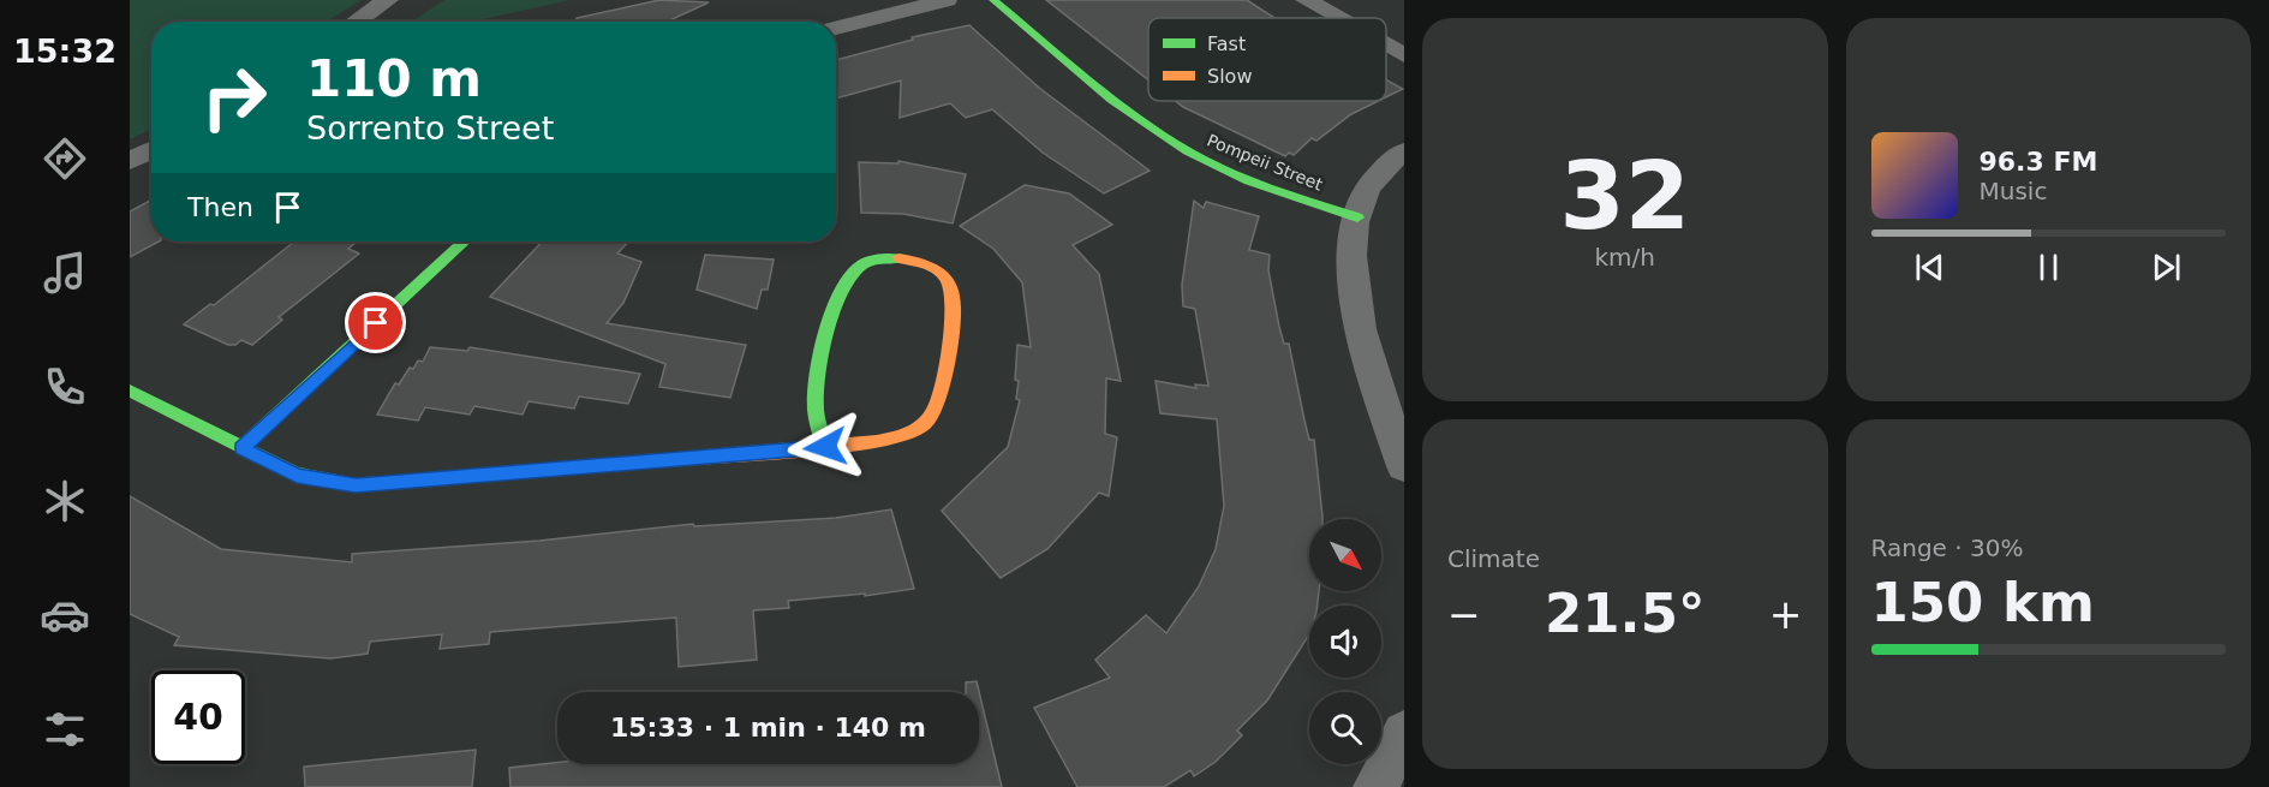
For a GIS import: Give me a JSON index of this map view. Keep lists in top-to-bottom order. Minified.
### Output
{"streets":{"street":["Pompeii Street"]},"legend":["Fast","Slow"],"north":"bottom right","page":{"tabs":"15:32","tile":[["32","km/h"],"Climate",["Range · 30%","150 km"]],"turn":["110 m","Sorrento Street"],"song":["96.3 FM","Music"],"then":"Then","heat":["−","21.5°","+"],"limit":"40","trip":"15:33 · 1 min · 140 m"}}
